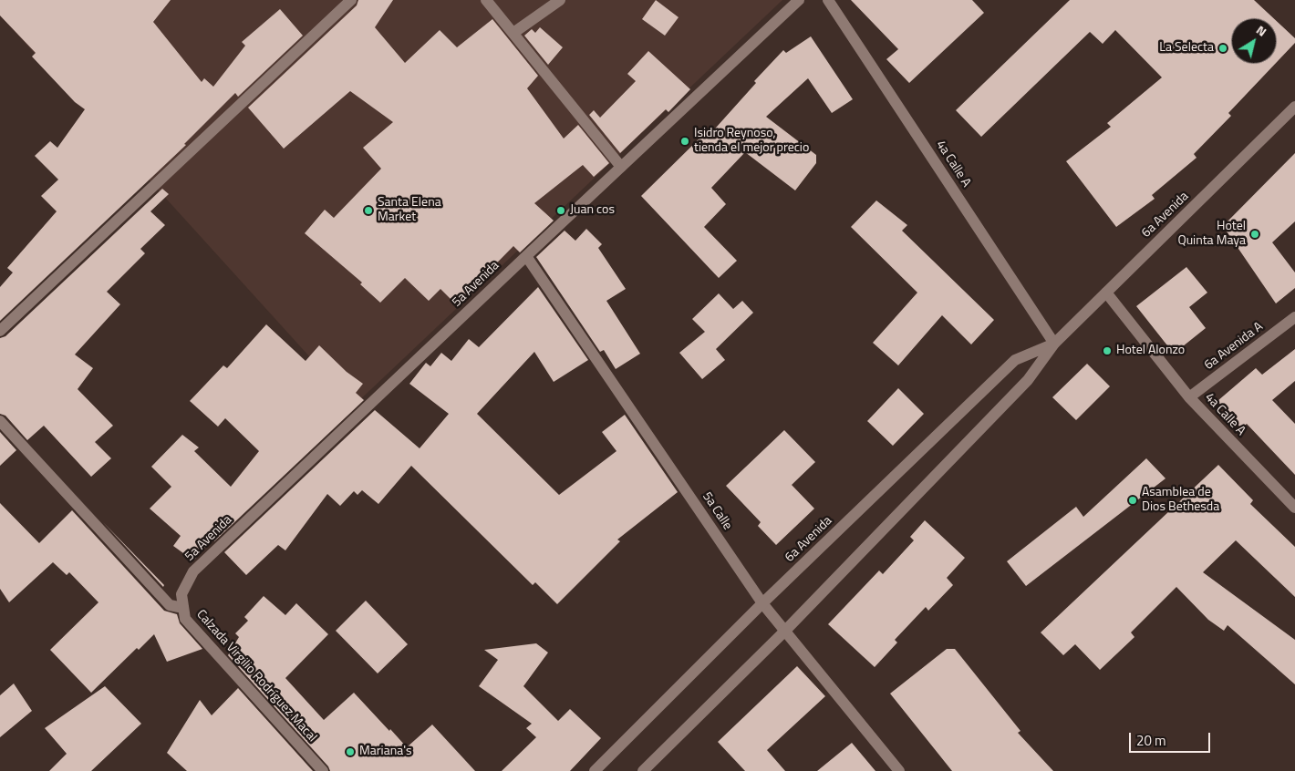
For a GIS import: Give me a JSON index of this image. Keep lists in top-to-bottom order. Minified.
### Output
{"streets":{"street":["4a Calle A","6a Avenida","5a Avenida","6a Avenida A","5a Calle","Calzada Virgilio Rodríguez Macal"]},"crossings":[["4a Calle A","6a Avenida"],["4a Calle A","6a Avenida A"],["6a Avenida","5a Calle"],["5a Avenida","5a Calle"],["5a Avenida","Calzada Virgilio Rodríguez Macal"]],"places":["La Selecta","Isidro Reynoso, tienda el mejor precio","Santa Elena Market","Juan cos","Hotel Quinta Maya","Hotel Alonzo","Asamblea de Dios Bethesda","Mariana's"],"scale_bar":"20 m","north":"top right"}
